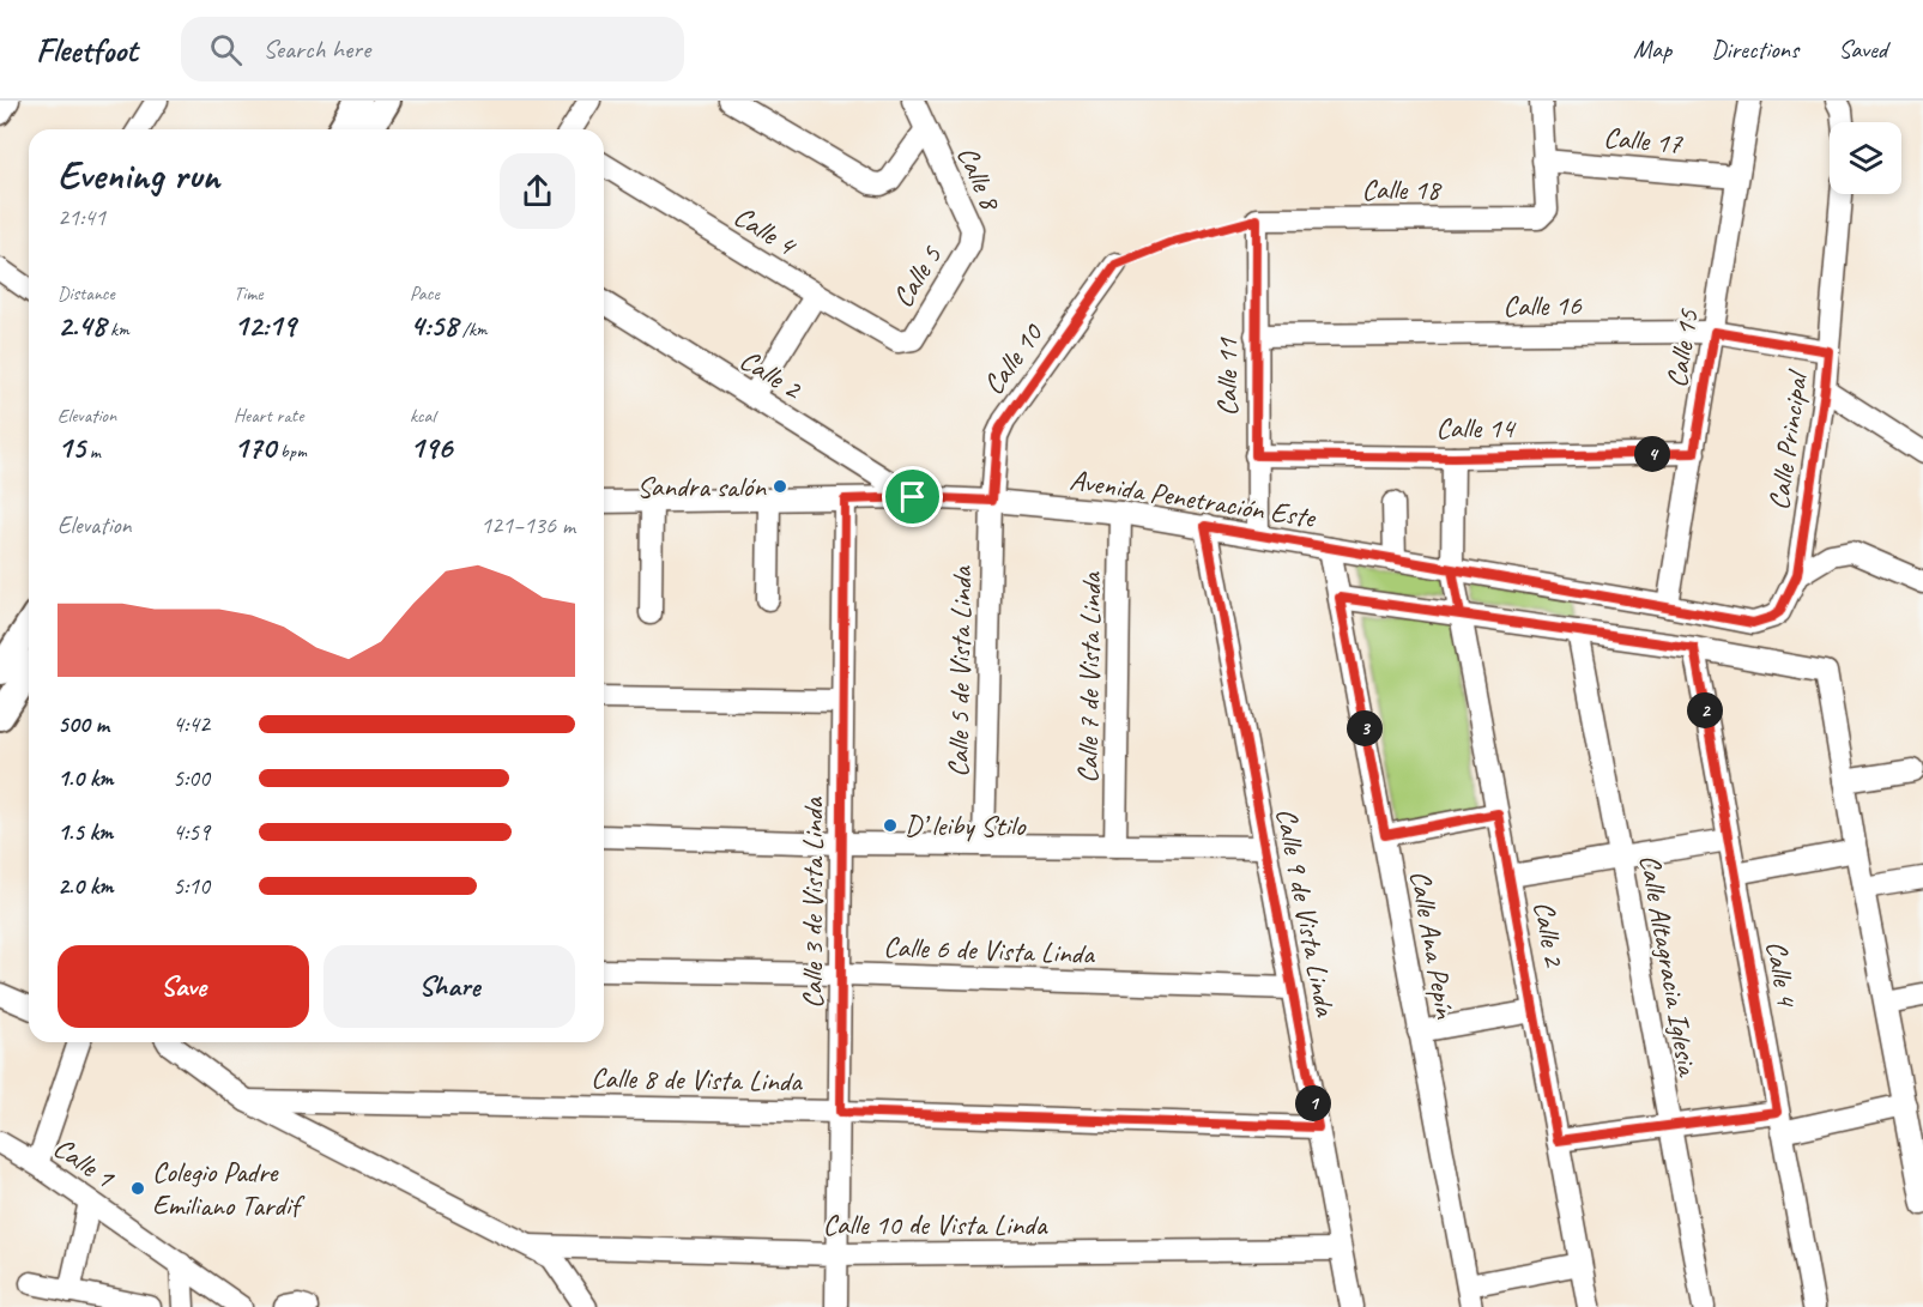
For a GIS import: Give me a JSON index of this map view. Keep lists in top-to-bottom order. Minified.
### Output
{"streets":{"street":["Calle 17","Calle 8","Calle 18","Calle 4","Calle 5","Calle 16","Calle 15","Calle 10","Calle 2","Calle 11","Calle 14","Calle Principal","Avenida Penetración Este","Calle 5 de Vista Linda","Calle 7 de Vista Linda","Calle 3 de Vista Linda","Calle 9 de Vista Linda","Calle Ana Pepín","Calle 6 de Vista Linda","Calle Altagracia Iglesia","Calle 8 de Vista Linda","Calle 1","Calle 10 de Vista Linda"]},"crossings":[["Calle 17","Calle 18"],["Calle 17","Calle 15"],["Calle 8","Calle 5"],["Calle 18","Calle 11"],["Calle 4","Calle 5"],["Calle 16","Calle 15"],["Calle 16","Calle 11"],["Calle 16","Calle Principal"],["Calle 15","Calle 14"],["Calle 15","Avenida Penetración Este"],["Calle 10","Avenida Penetración Este"],["Calle 10","Calle 5 de Vista Linda"],["Calle 2","Calle 14"],["Calle 2","Avenida Penetración Este"],["Calle 11","Calle 14"],["Calle 11","Avenida Penetración Este"],["Calle Principal","Avenida Penetración Este"],["Avenida Penetración Este","Calle 5 de Vista Linda"],["Avenida Penetración Este","Calle 7 de Vista Linda"],["Avenida Penetración Este","Calle 3 de Vista Linda"],["Avenida Penetración Este","Calle 9 de Vista Linda"],["Avenida Penetración Este","Calle Ana Pepín"],["Calle 3 de Vista Linda","Calle 6 de Vista Linda"],["Calle 3 de Vista Linda","Calle 8 de Vista Linda"],["Calle 3 de Vista Linda","Calle 10 de Vista Linda"],["Calle 9 de Vista Linda","Calle 6 de Vista Linda"],["Calle 9 de Vista Linda","Calle 8 de Vista Linda"],["Calle 9 de Vista Linda","Calle 10 de Vista Linda"]],"places":["Sandra salón","D’ leiby Stilo","Colegio Padre Emiliano Tardif"],"page":{"header":"Fleetfoot","search":"Search here","nav":["Map","Directions","Saved"],"heading":["Evening run","21:41"],"stats":[["Distance","2.48 km"],["Time","12:19"],["Pace","4:58 /km"],["Elevation","15 m"],["Heart rate","170 bpm"],["kcal","196"]],"pins":["4","2","3","1"],"chart":["Elevation","121–136 m"],"list":[{"name":"500 m","note":"4:42"},{"name":"1.0 km","note":"5:00"},{"name":"1.5 km","note":"4:59"},{"name":"2.0 km","note":"5:10"}],"buttons":["Save","Share"]}}
